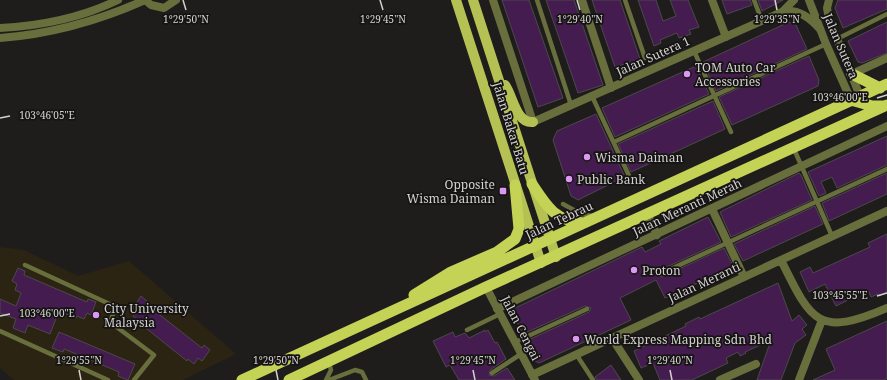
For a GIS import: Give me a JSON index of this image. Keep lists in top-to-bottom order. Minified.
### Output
{"streets":{"highway":["Jalan Tebrau"],"main road":["Jalan Bakar Batu"],"street":["Jalan Sutera","Jalan Sutera 1","Jalan Meranti Merah","Jalan Meranti","Jalan Cengai"]},"crossings":[["Jalan Sutera","Jalan Tebrau"],["Jalan Bakar Batu","Jalan Tebrau"],["Jalan Meranti Merah","Jalan Cengai"],["Jalan Meranti","Jalan Cengai"]],"places":{"other":["TOM Auto Car Accessories","Wisma Daiman","Public Bank","Proton","City University Malaysia","World Express Mapping Sdn Bhd"],"transit":["Opposite Wisma Daiman"]},"coordinates":["1°29'50\"N","1°29'45\"N","1°29'40\"N","1°29'35\"N","103°46'00\"E","103°46'05\"E","103°45'55\"E","1°29'55\"N"]}
